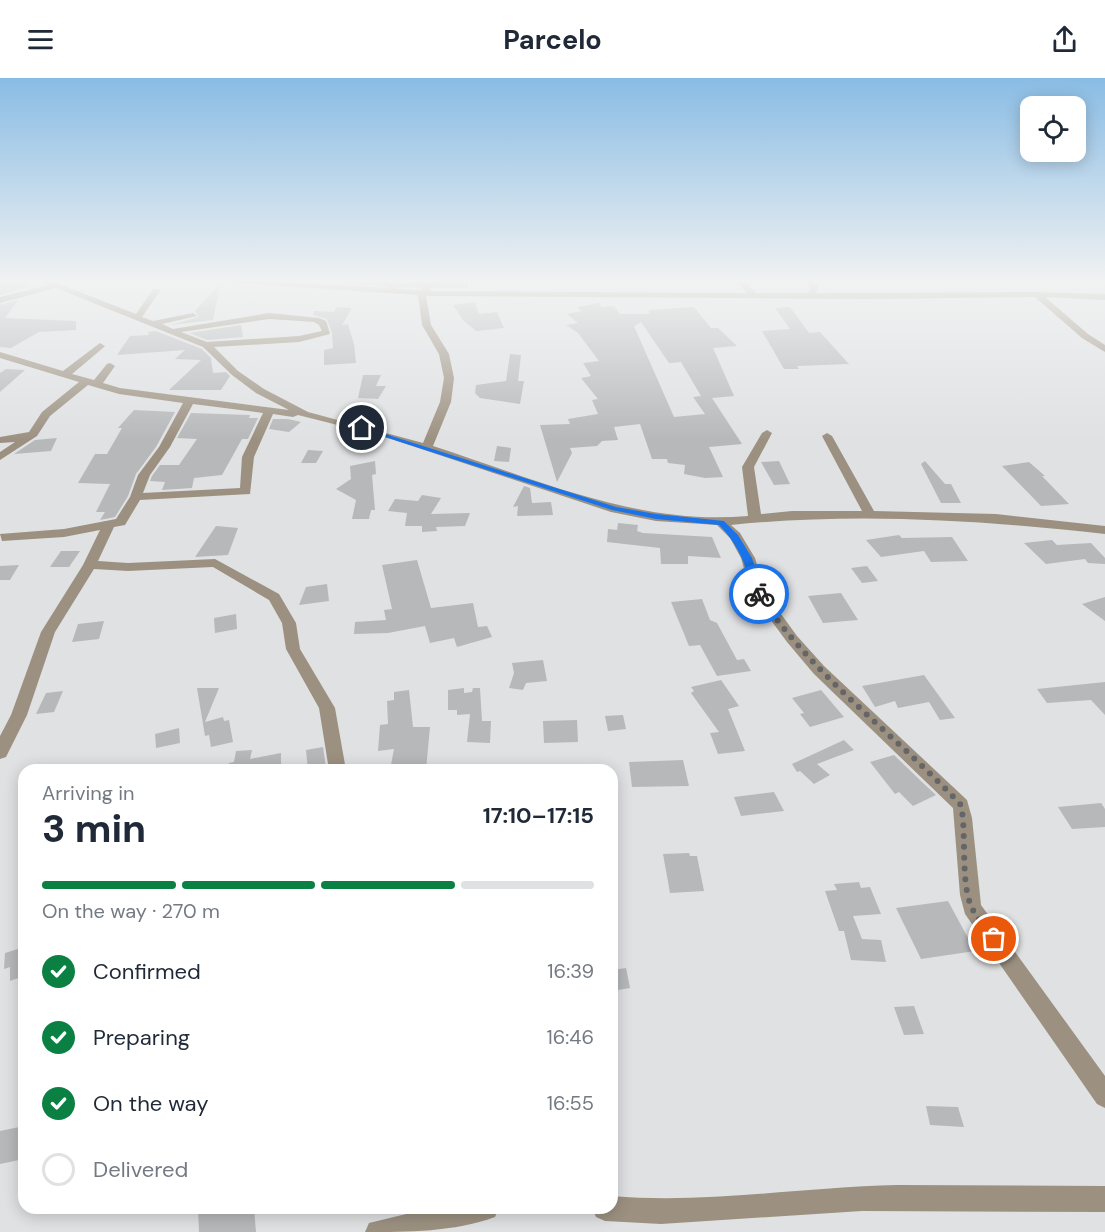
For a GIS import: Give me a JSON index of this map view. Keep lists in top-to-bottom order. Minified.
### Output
{"page":{"header":"Parcelo","heading":["3 min","Arriving in","17:10–17:15"],"bar":"On the way · 270 m","list":[["Confirmed","16:39"],["Preparing","16:46"],["On the way","16:55"],"Delivered"]}}
